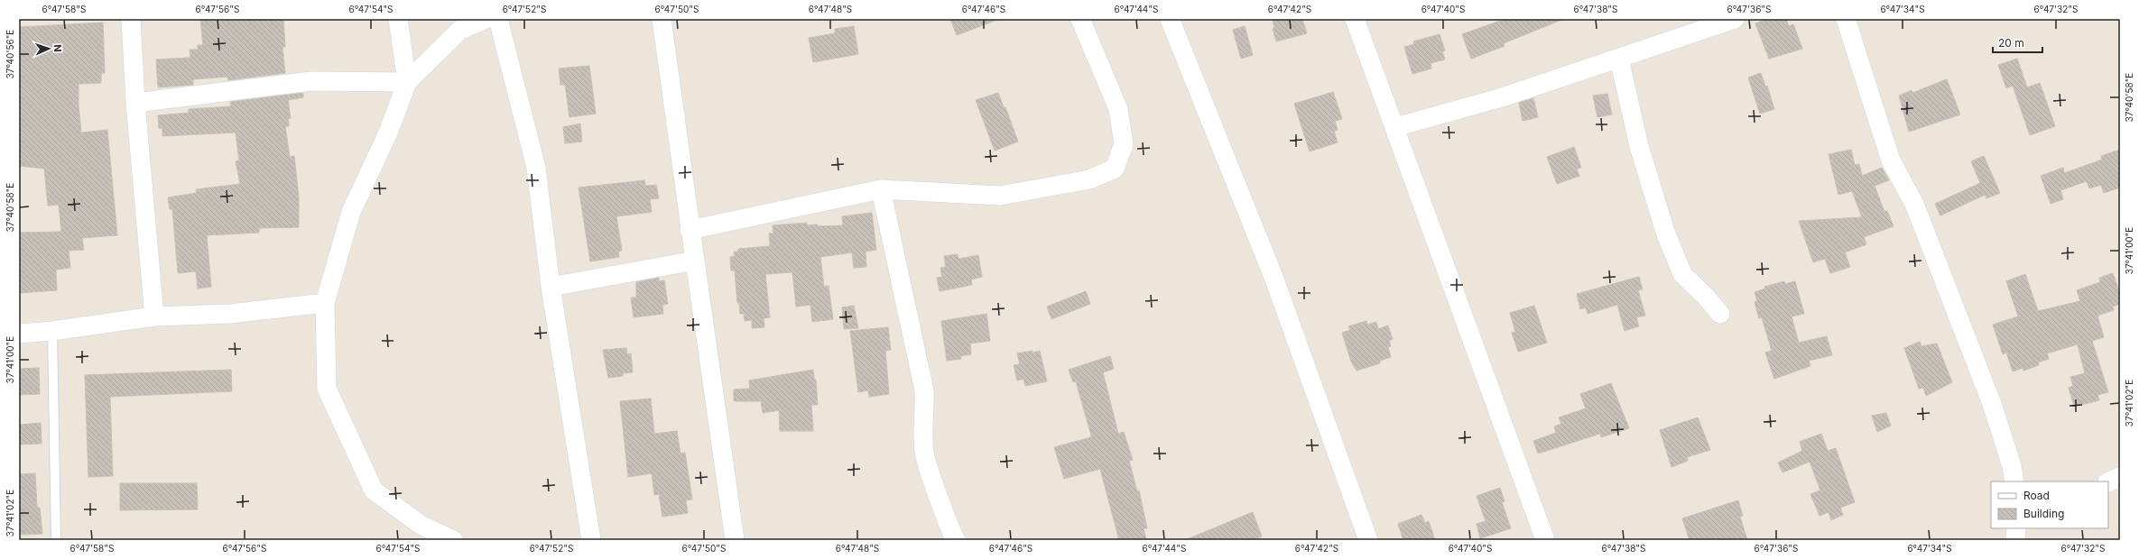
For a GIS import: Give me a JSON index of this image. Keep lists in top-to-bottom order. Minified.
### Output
{"legend":["Road","Building"],"scale_bar":"20 m","north":"right","coordinates":["6°47'58\"S","6°47'56\"S","6°47'54\"S","6°47'52\"S","6°47'50\"S","6°47'48\"S","6°47'46\"S","6°47'44\"S","6°47'42\"S","6°47'40\"S","6°47'38\"S","6°47'36\"S","6°47'34\"S","6°47'32\"S","37°40'56\"E","37°40'58\"E","37°41'00\"E","37°41'02\"E"]}
